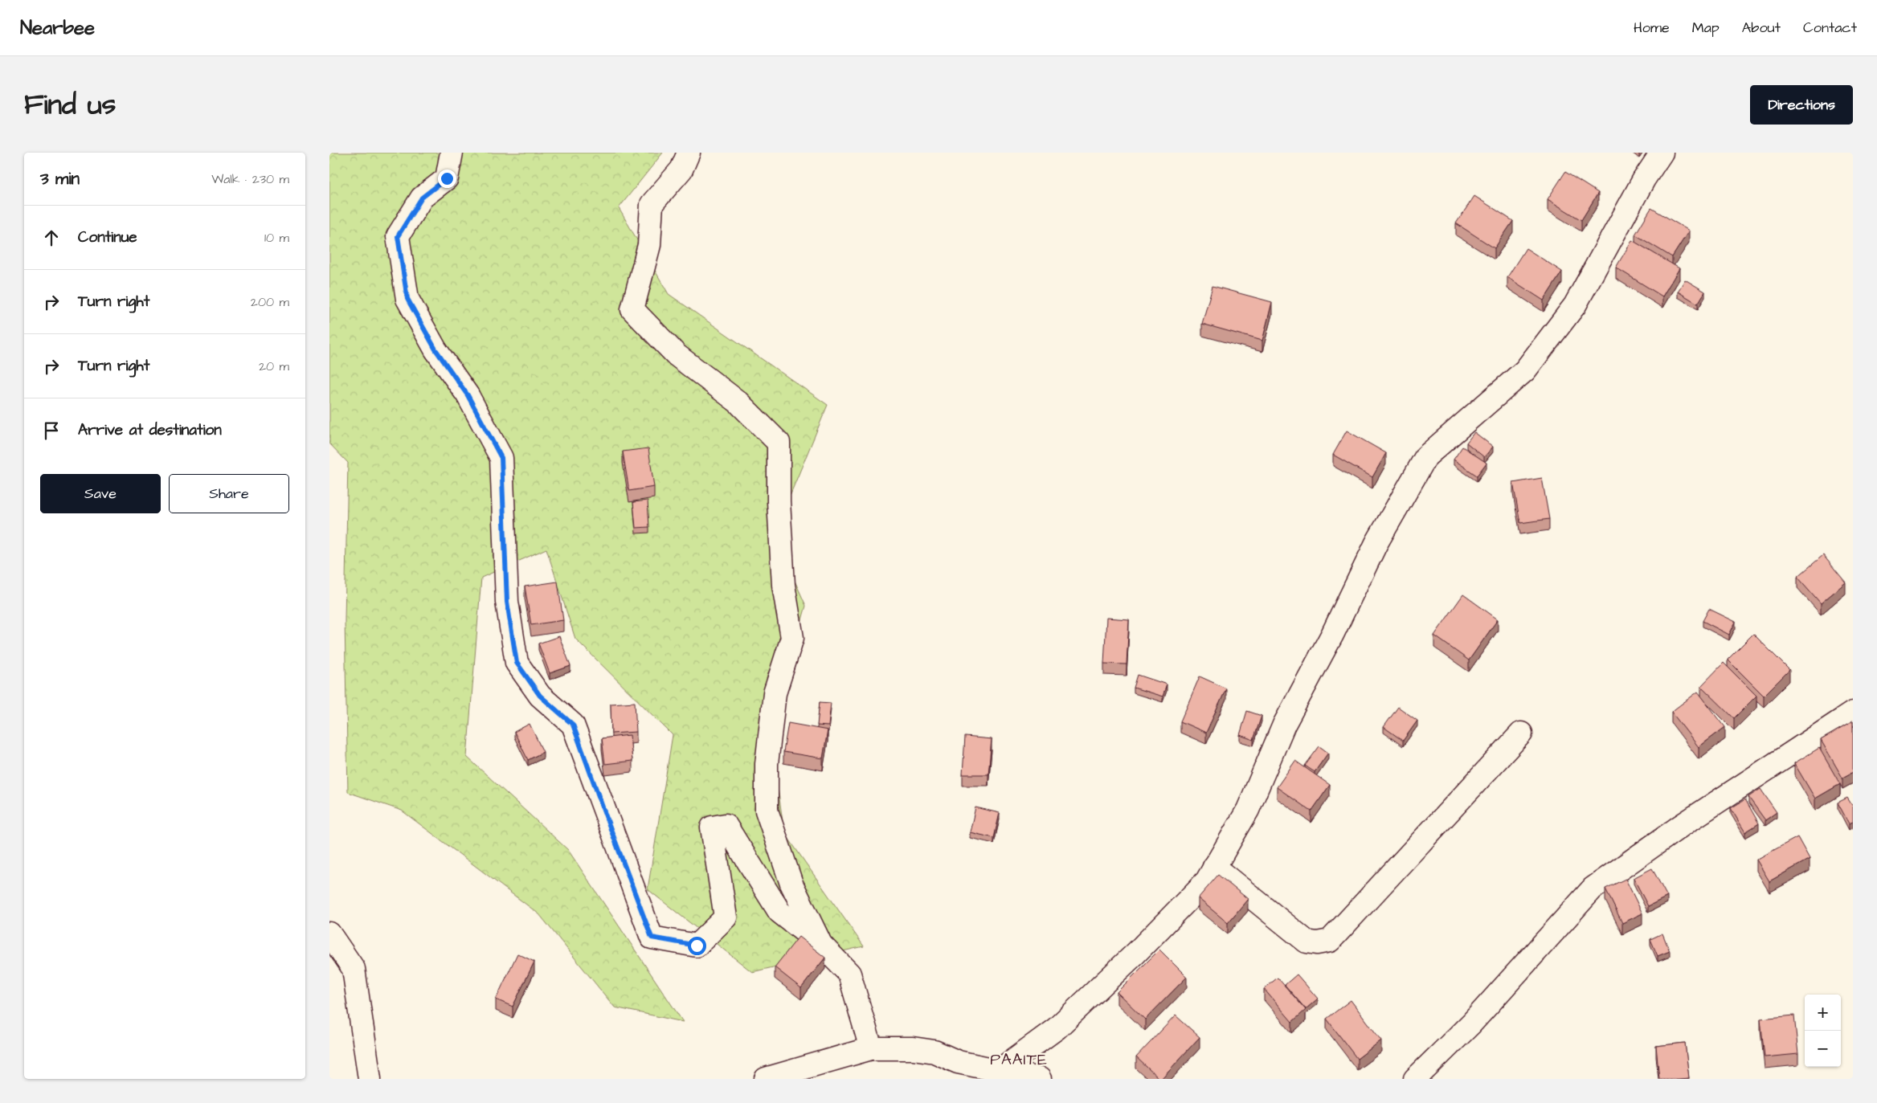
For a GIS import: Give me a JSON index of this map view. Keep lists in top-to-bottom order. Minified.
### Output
{"districts":["PAAITE"],"page":{"header":"Nearbee","nav":["Home","Map","About","Contact"],"title":"Find us","buttons":["Directions",["Save","Share"]],"heading":["3 min","Walk · 230 m"],"list":[["Continue","10 m"],["Turn right","200 m"],["Turn right","20 m"],"Arrive at destination"],"map_buttons":["+","−"]}}
